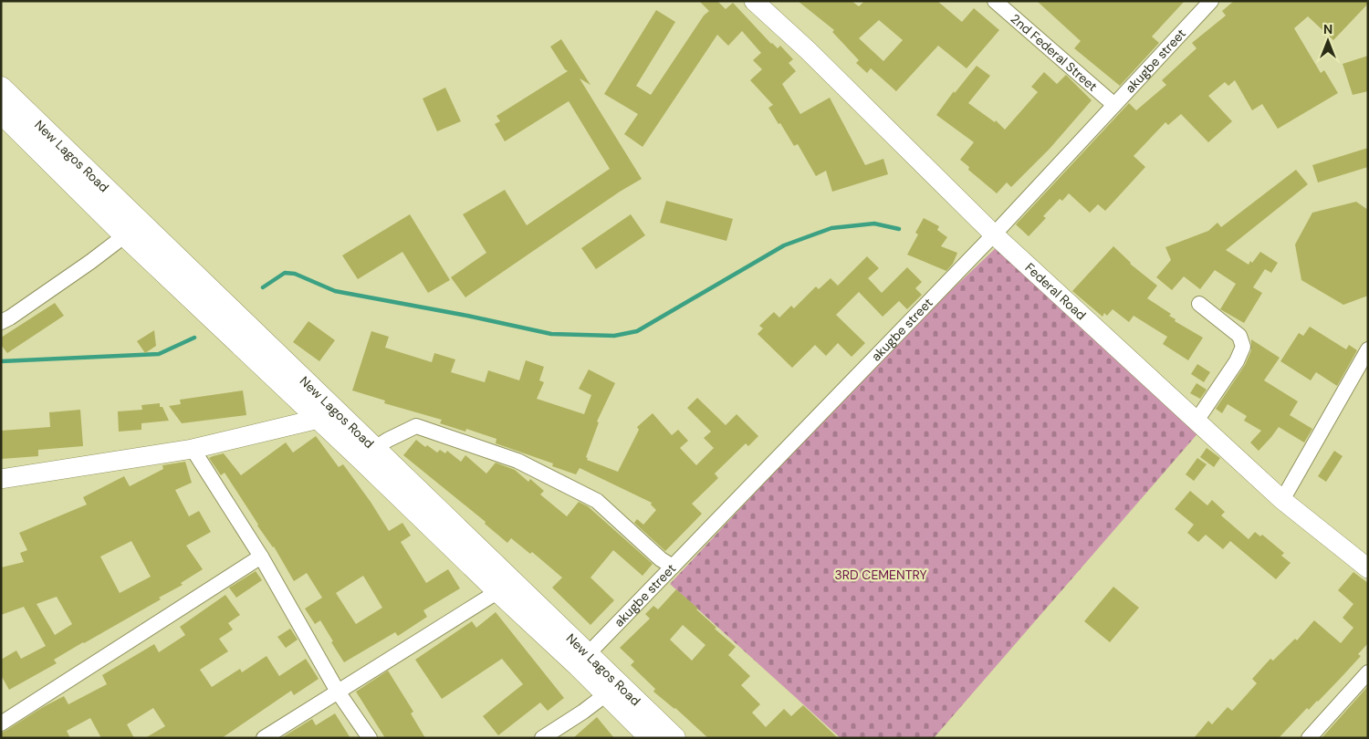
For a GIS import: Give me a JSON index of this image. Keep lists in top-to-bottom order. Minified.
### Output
{"streets":{"main road":["New Lagos Road"],"street":["2nd Federal Street","akugbe street","Federal Road"]},"crossings":[["2nd Federal Street","akugbe street"],["akugbe street","New Lagos Road"],["akugbe street","Federal Road"]],"parks":["3RD CEMENTRY"],"north":"top"}
